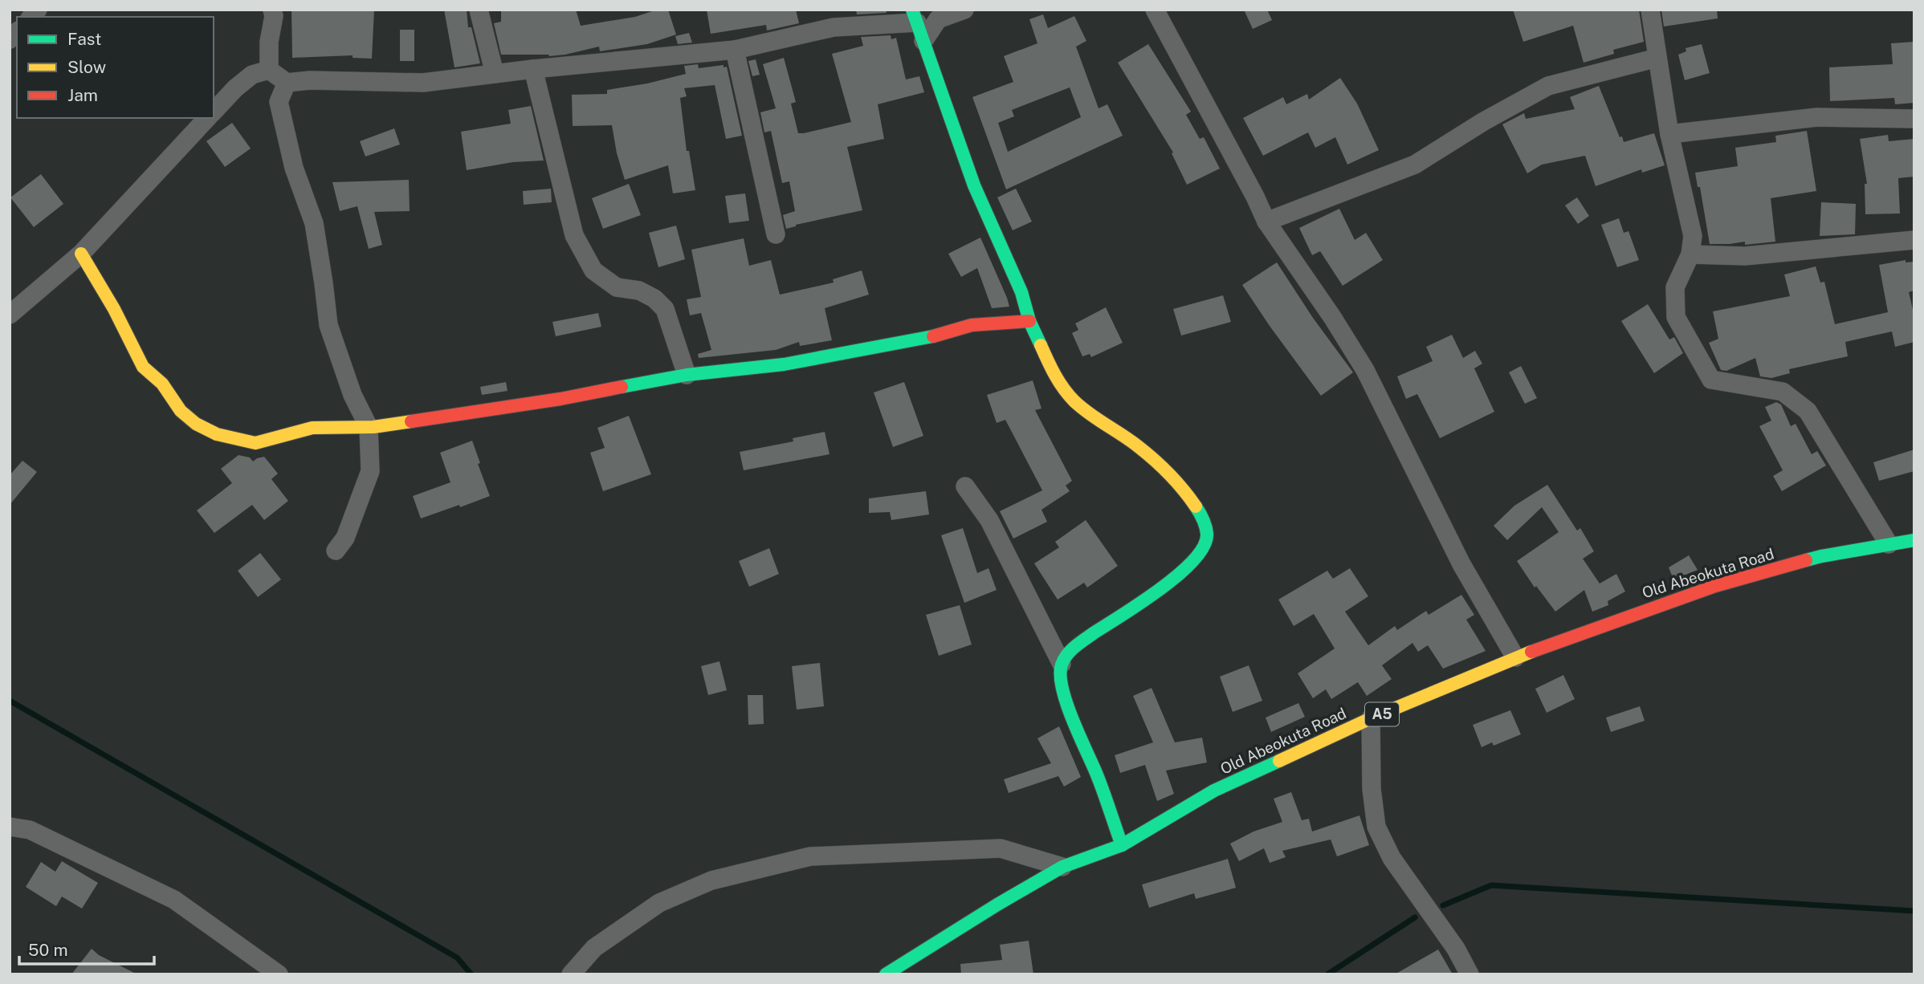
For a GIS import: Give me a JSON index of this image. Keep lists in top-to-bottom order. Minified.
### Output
{"streets":{"main road":["Old Abeokuta Road","A5"]},"legend":["Fast","Slow","Jam"],"scale_bar":"50 m"}
